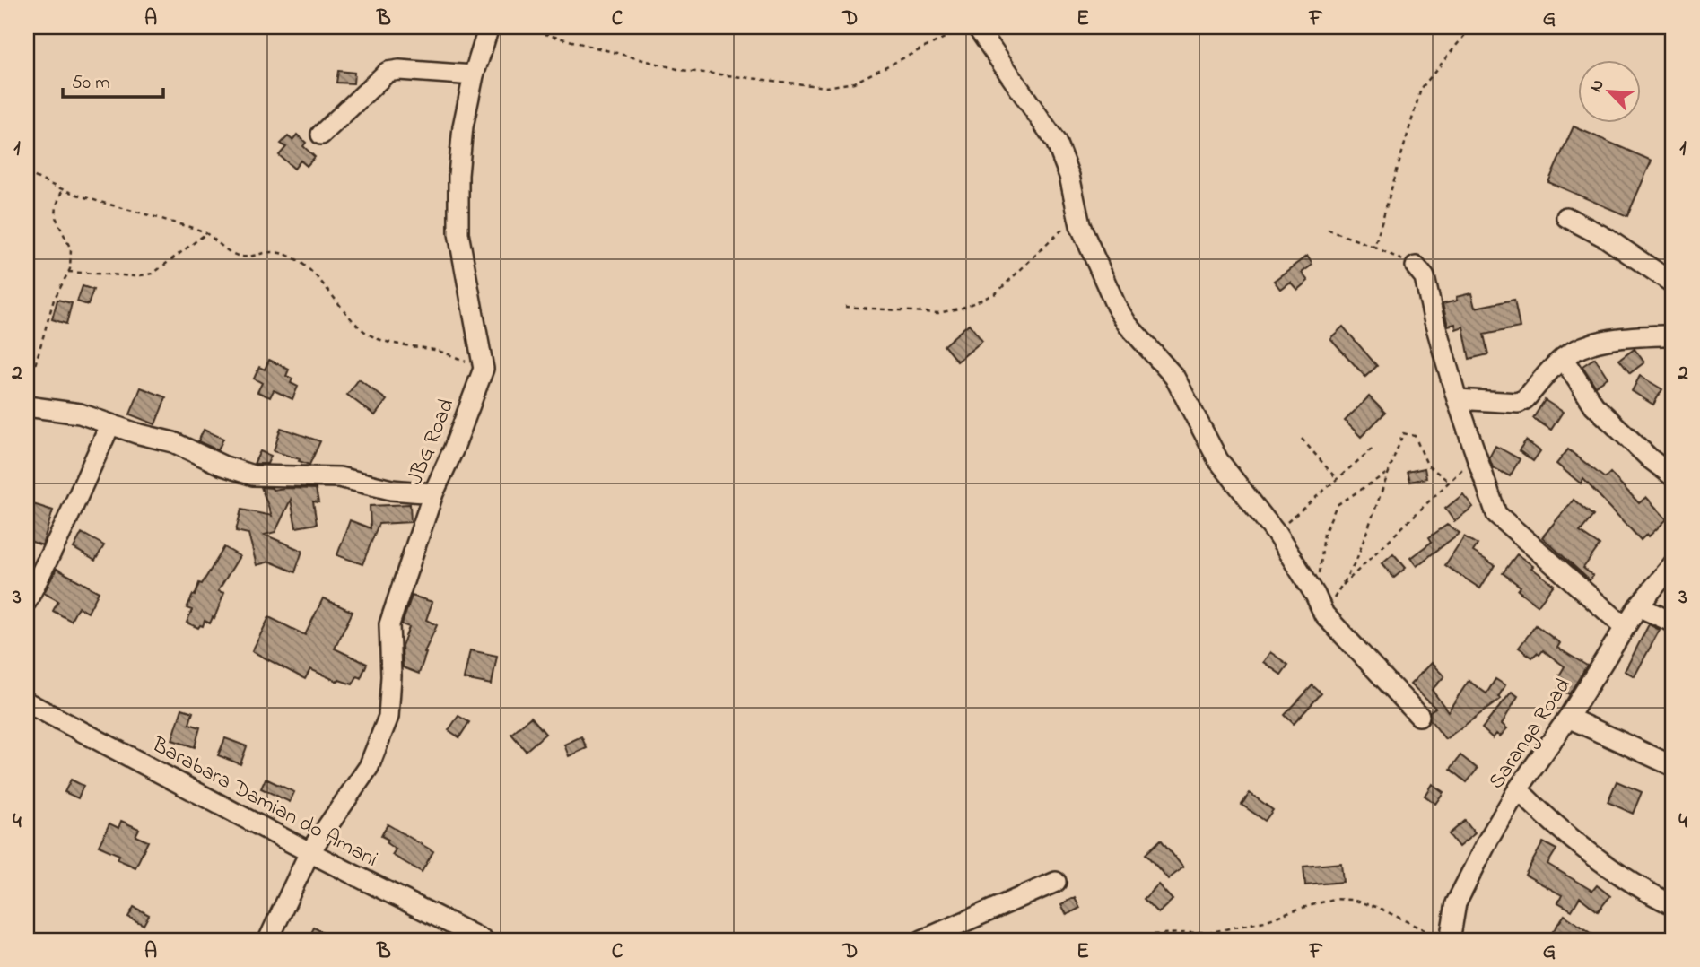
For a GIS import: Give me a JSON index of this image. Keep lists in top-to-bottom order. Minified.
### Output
{"streets":{"street":["JBG Road","Saranga Road","Barabara Damian do Amani"]},"crossings":[["JBG Road","Barabara Damian do Amani"]],"scale_bar":"50 m","north":"top left","grid":{"columns":["A","B","C","D","E","F","G"],"rows":["1","2","3","4"]}}
